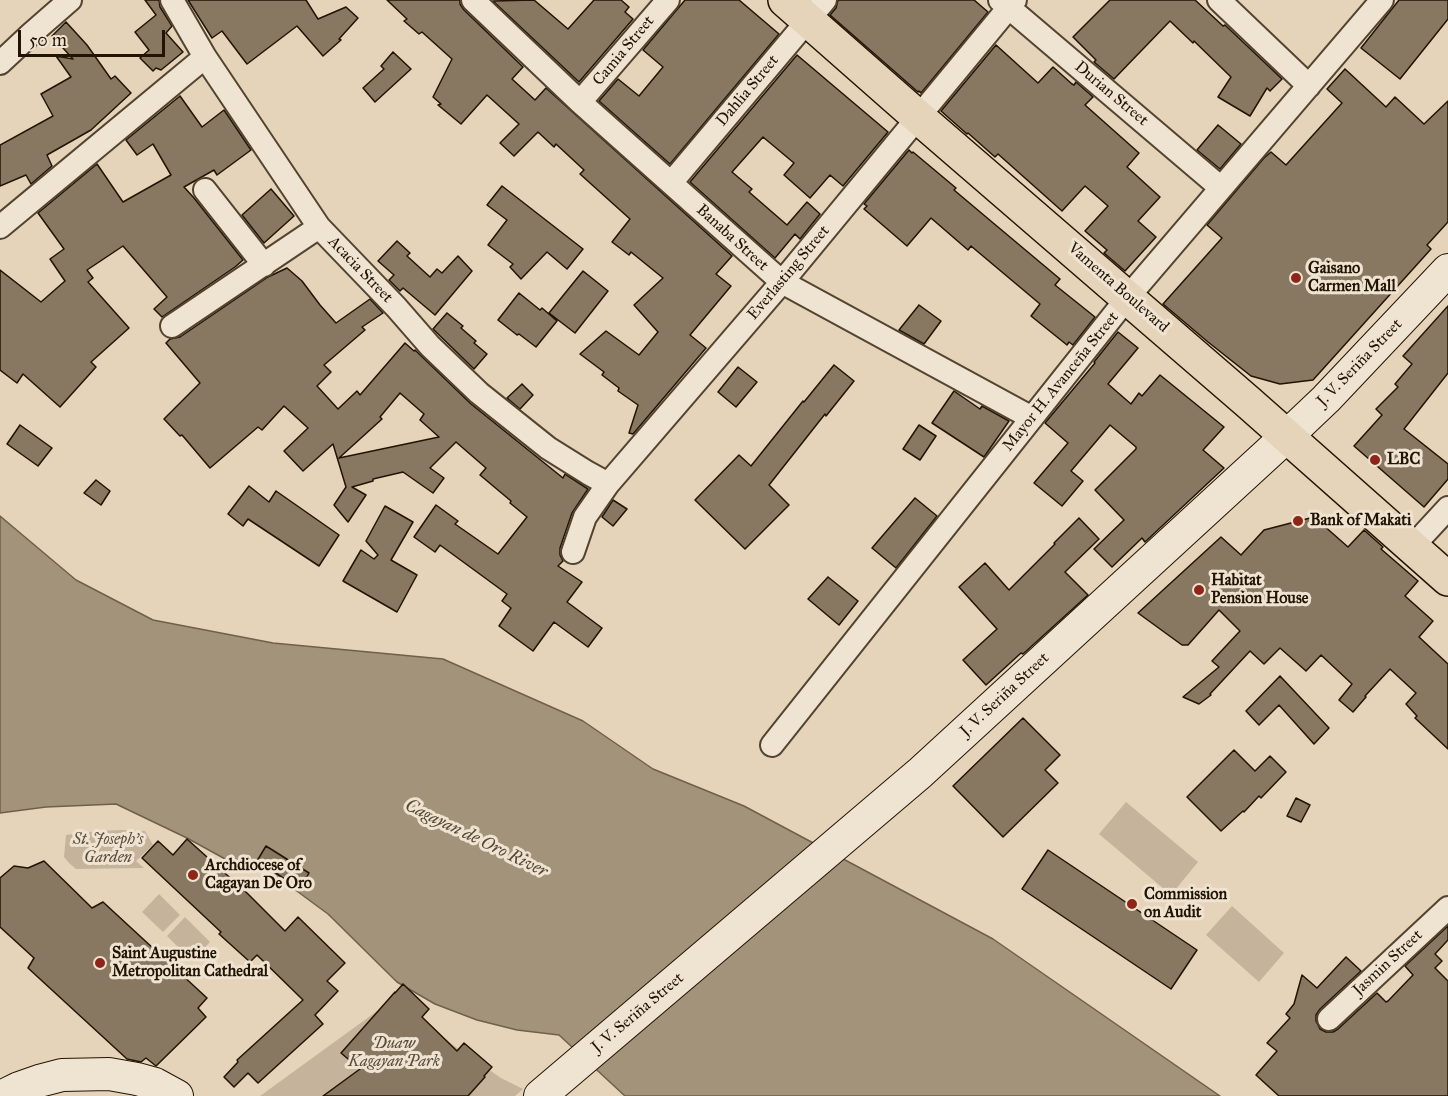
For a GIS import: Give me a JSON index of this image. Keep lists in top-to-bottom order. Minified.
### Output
{"streets":{"main road":["Vamenta Boulevard","J. V. Seriña Street"],"street":["Camia Street","Dahlia Street","Durian Street","Banaba Street","Acacia Street","Everlasting Street","Mayor H. Avanceña Street","Jasmin Street"]},"crossings":[["Camia Street","Banaba Street"],["Dahlia Street","Banaba Street"],["Dahlia Street","Vamenta Boulevard"],["Durian Street","Everlasting Street"],["Durian Street","Mayor H. Avanceña Street"],["Banaba Street","Everlasting Street"],["Banaba Street","Mayor H. Avanceña Street"],["Acacia Street","Everlasting Street"],["Everlasting Street","Vamenta Boulevard"],["Vamenta Boulevard","J. V. Seriña Street"],["Vamenta Boulevard","Mayor H. Avanceña Street"]],"water":["Cagayan de Oro River"],"parks":["St. Joseph's Garden","Duaw Kagayan Park"],"places":["Gaisano Carmen Mall","LBC","Bank of Makati","Habitat Pension House","Archdiocese of Cagayan De Oro","Commission on Audit","Saint Augustine Metropolitan Cathedral"],"scale_bar":"50 m"}
